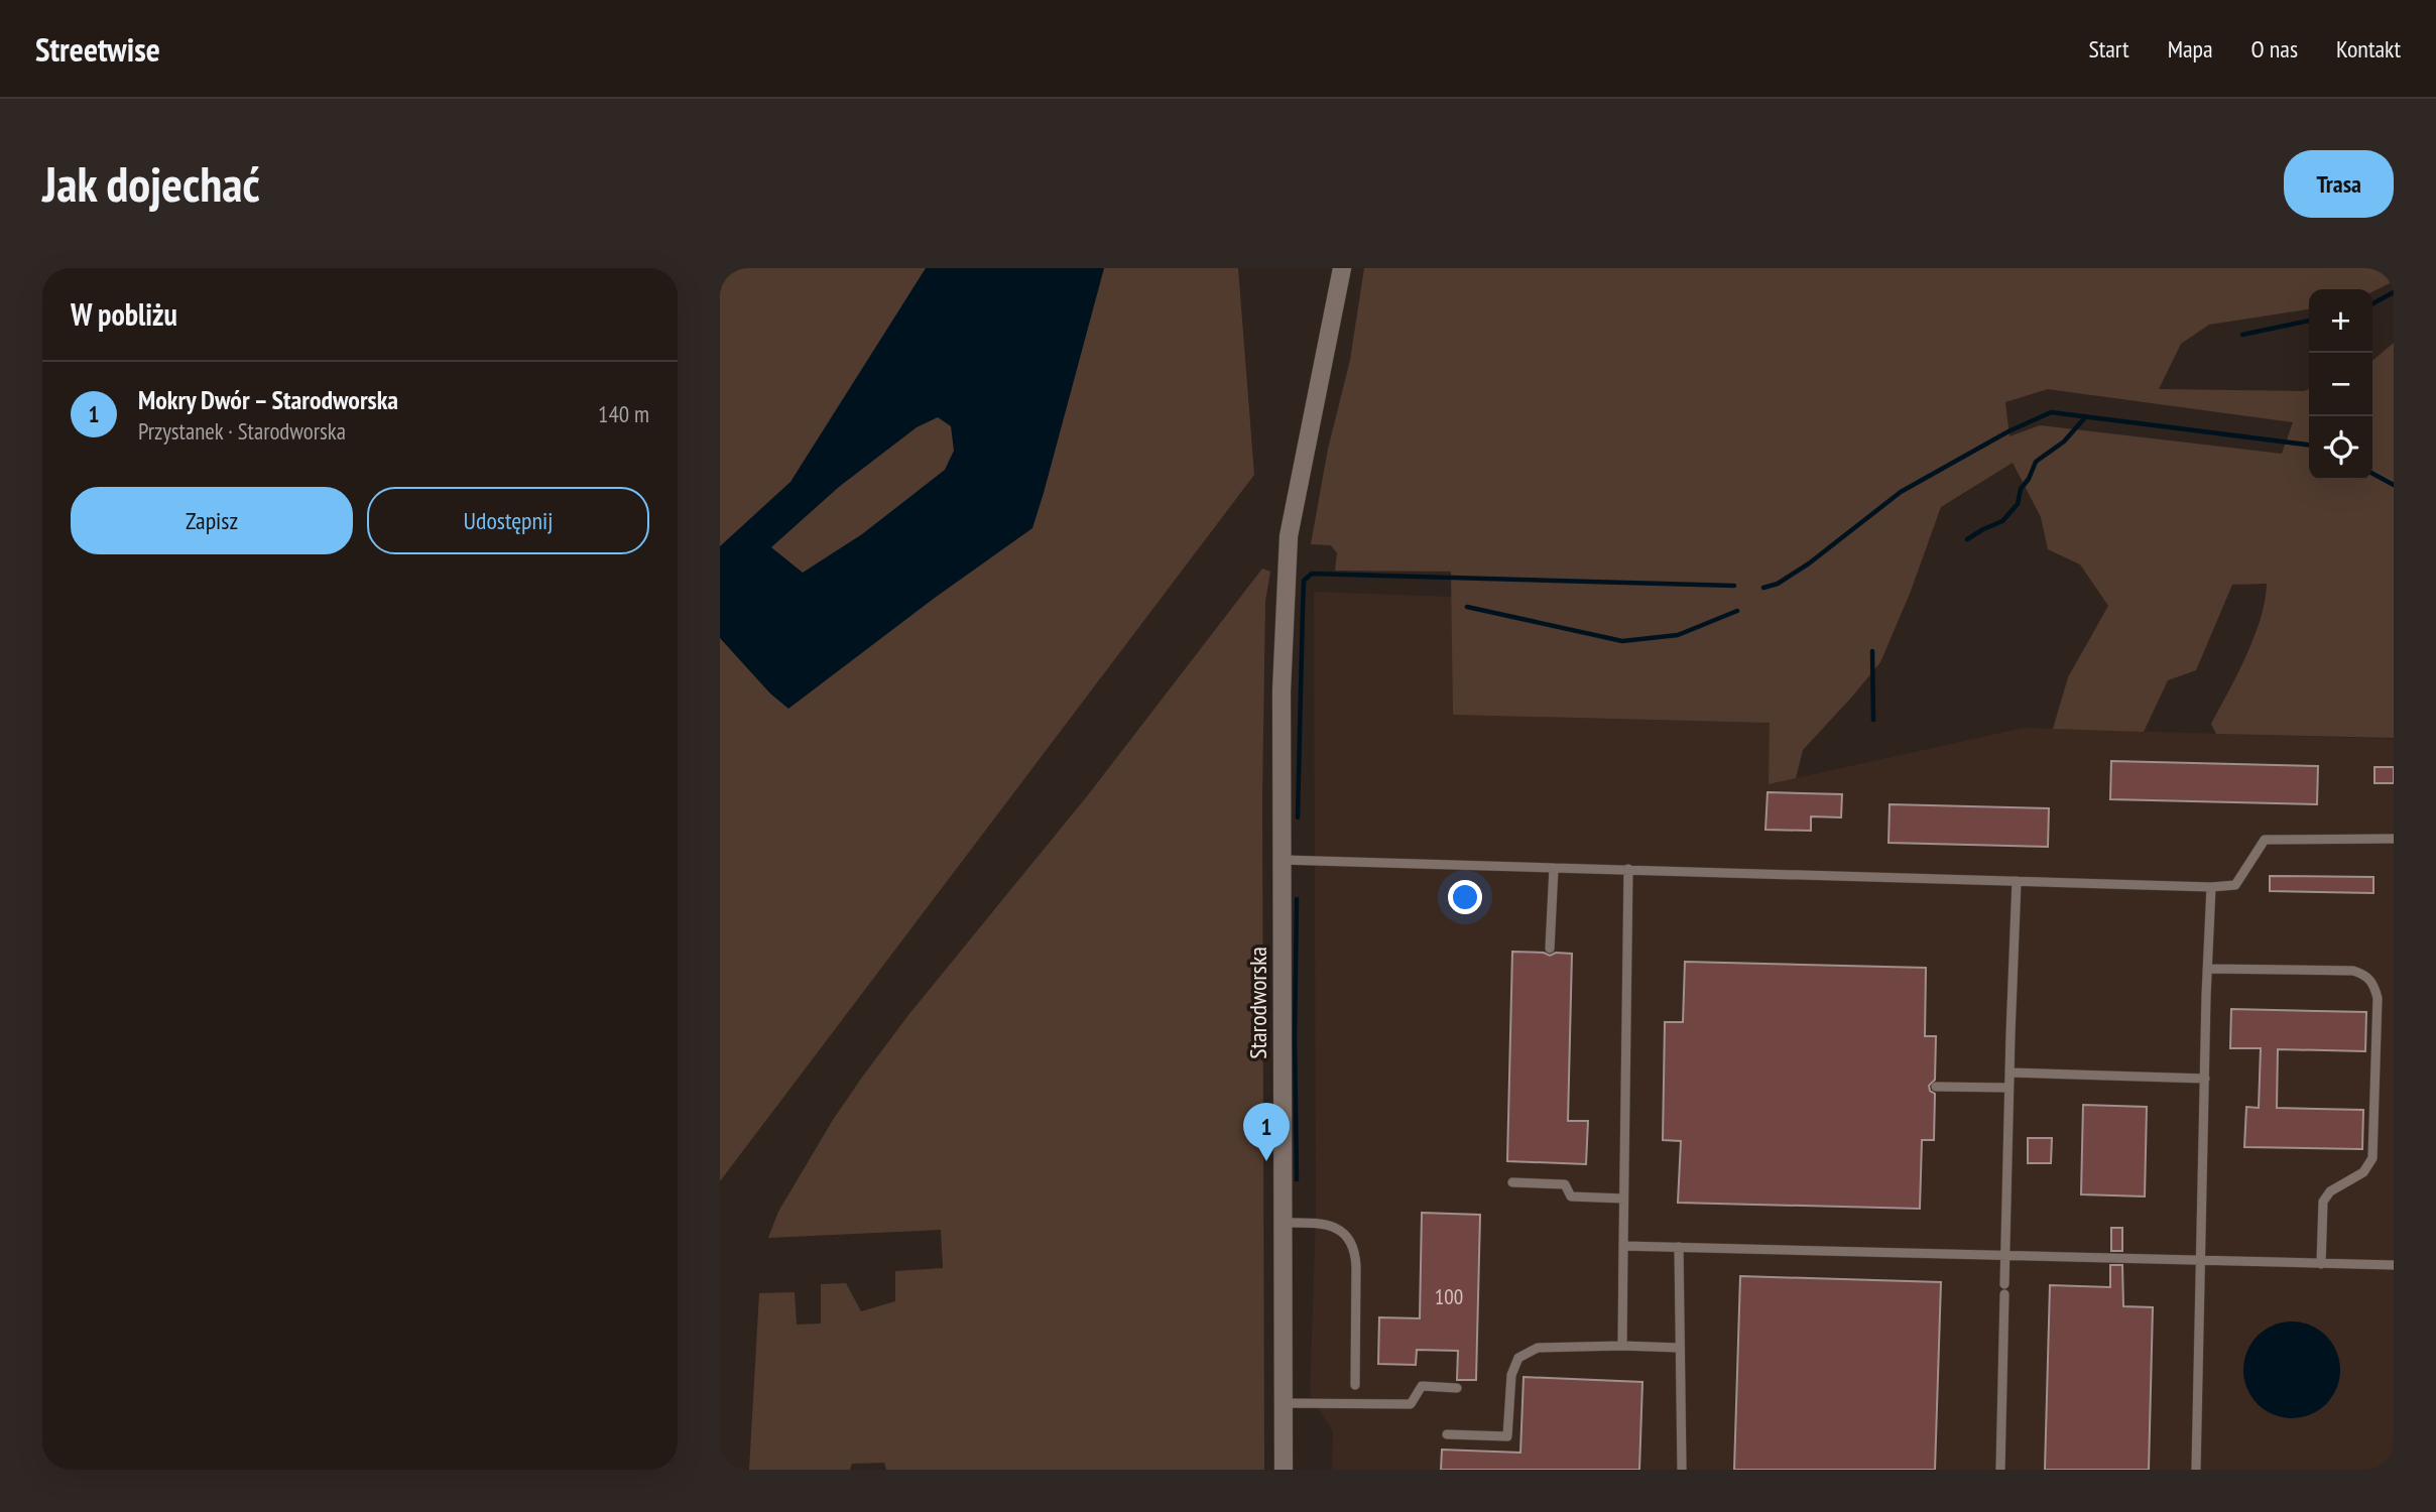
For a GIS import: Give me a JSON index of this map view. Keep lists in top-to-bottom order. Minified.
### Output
{"streets":{"street":["Starodworska"]},"house_numbers":["100"],"page":{"header":"Streetwise","nav":["Start","Mapa","O nas","Kontakt"],"buttons":["Trasa",["Zapisz","Udostępnij"]],"title":"Jak dojechać","heading":"W pobliżu","map_buttons":["+","−"],"list":[{"mark":"1","name":"Mokry Dwór – Starodworska","note":"Przystanek · Starodworska","value":"140 m"}],"pins":"1"}}
